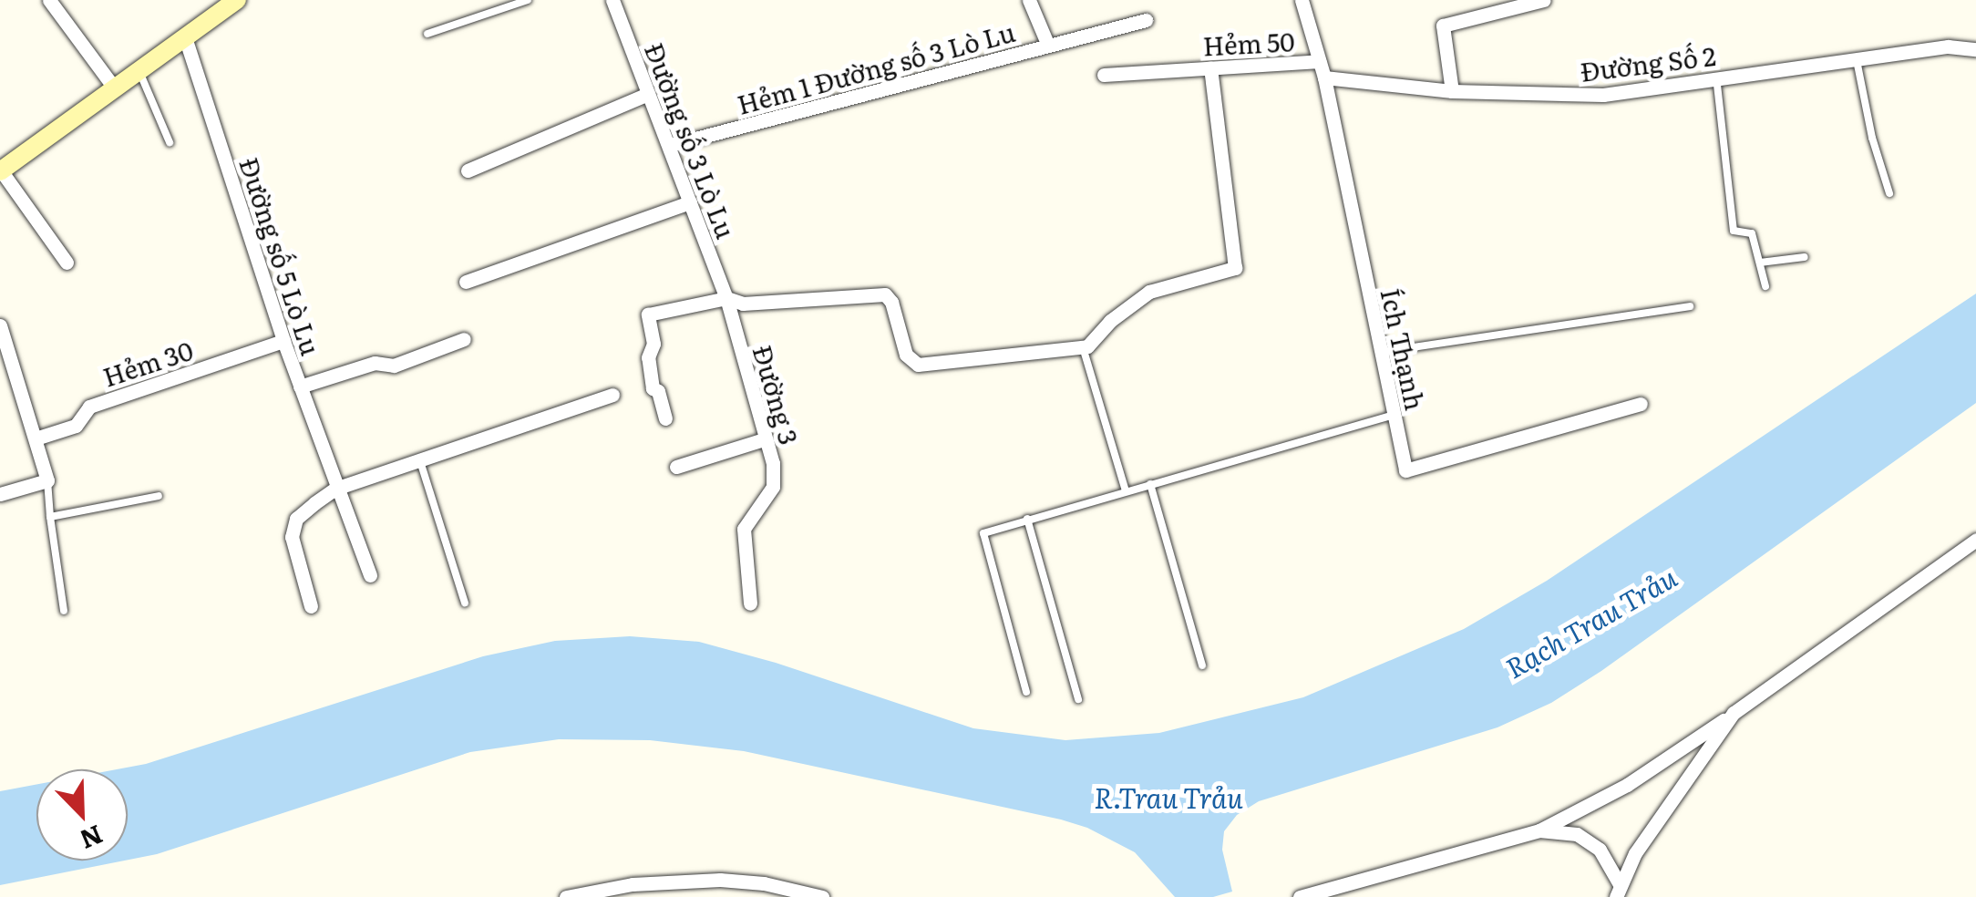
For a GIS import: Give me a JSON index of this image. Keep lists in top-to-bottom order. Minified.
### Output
{"streets":{"street":["Hẻm 50","Đường Số 2","Hẻm 1 Đường số 3 Lò Lu","Đường số 3 Lò Lu","Đường số 5 Lò Lu","Ích Thạnh","Hẻm 30","Đường 3"]},"crossings":[["Hẻm 50","Ích Thạnh"],["Đường Số 2","Ích Thạnh"],["Hẻm 1 Đường số 3 Lò Lu","Đường số 3 Lò Lu"],["Đường số 3 Lò Lu","Đường 3"],["Đường số 5 Lò Lu","Hẻm 30"]],"water":["Rạch Trau Trảu","R.Trau Trảu"],"north":"bottom right"}
